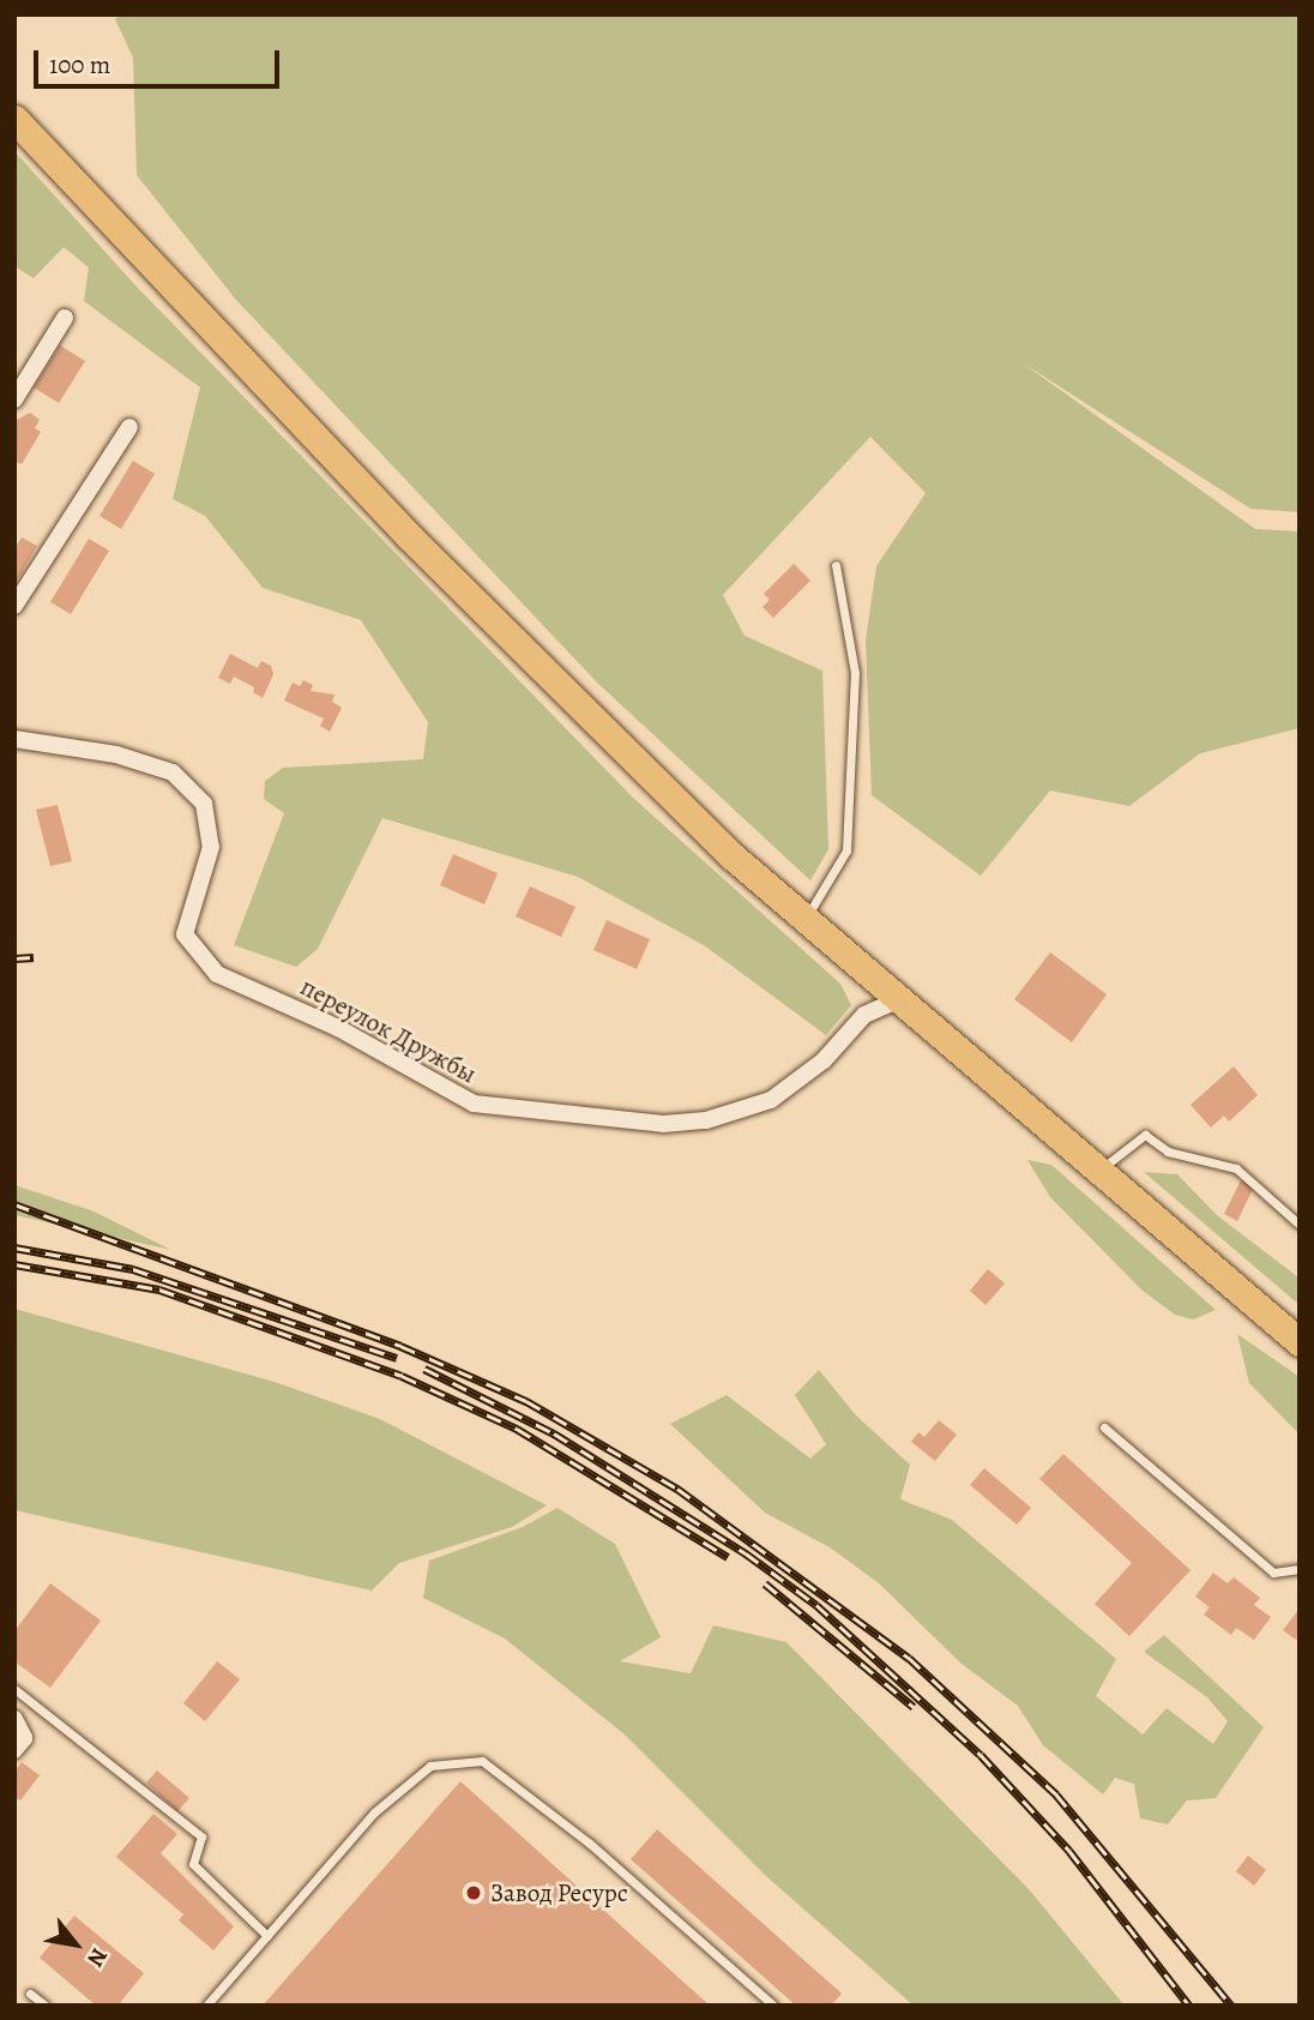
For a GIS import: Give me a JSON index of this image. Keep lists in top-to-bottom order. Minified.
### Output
{"streets":{"street":["переулок Дружбы"]},"places":["Завод Ресурс"],"scale_bar":"100 m","north":"bottom right"}
